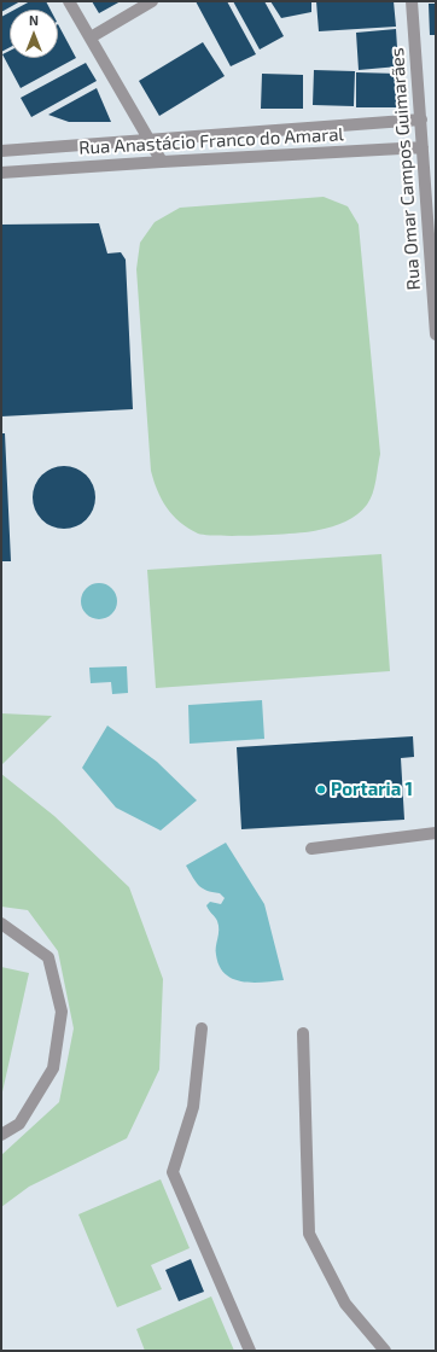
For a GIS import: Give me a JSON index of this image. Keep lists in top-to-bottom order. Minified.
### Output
{"streets":{"street":["Rua Anastácio Franco do Amaral","Rua Omar Campos Guimarães"]},"crossings":[["Rua Anastácio Franco do Amaral","Rua Omar Campos Guimarães"]],"places":["Portaria 1"],"north":"top"}
